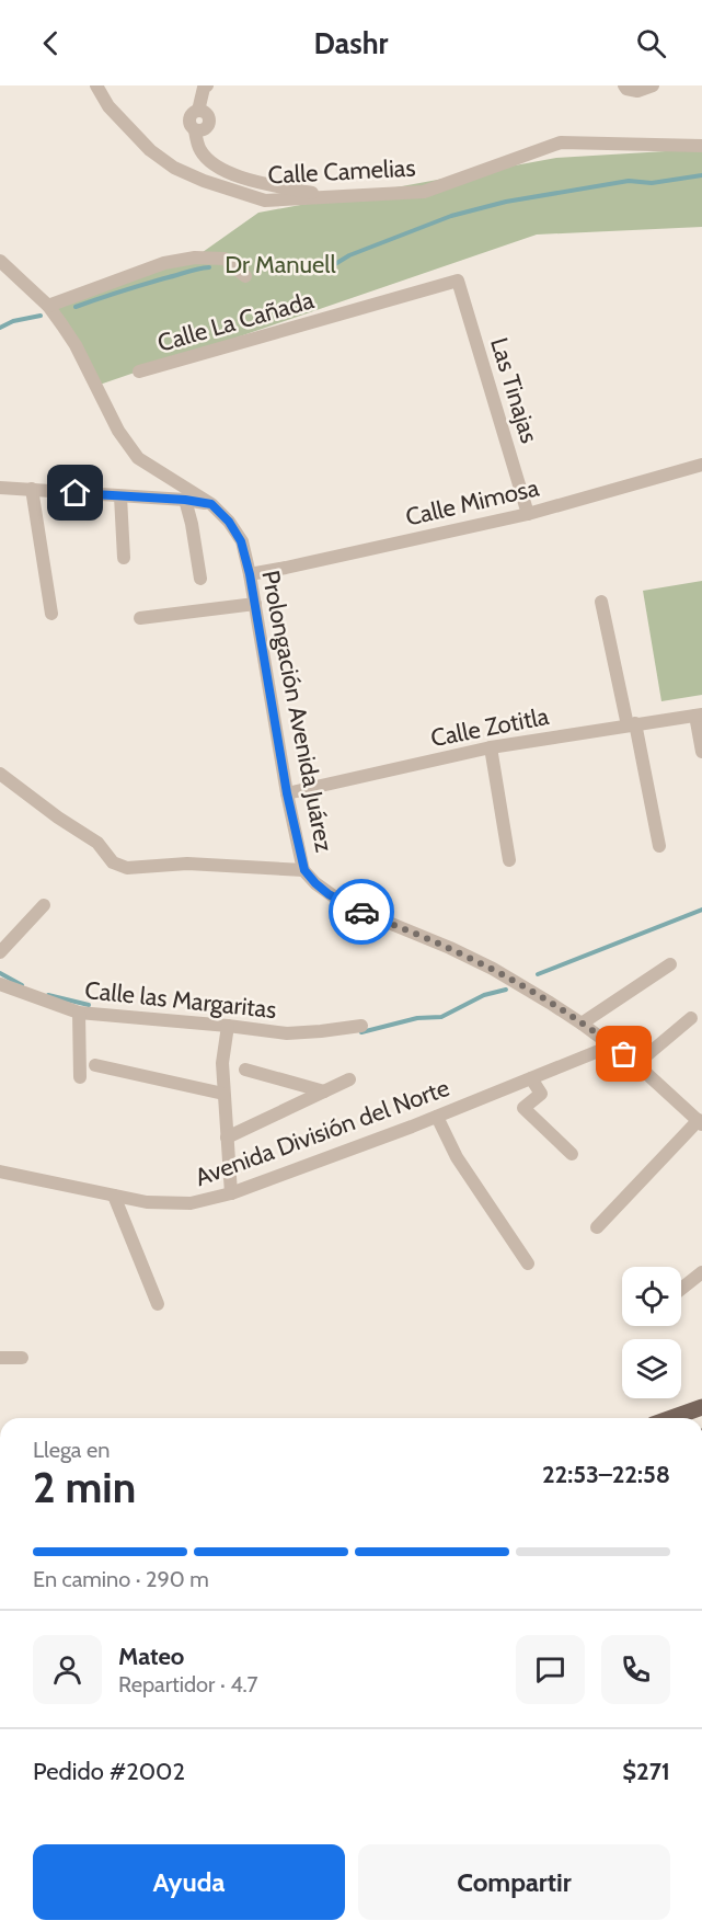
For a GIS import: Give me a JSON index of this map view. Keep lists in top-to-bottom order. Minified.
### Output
{"streets":{"street":["Calle Camelias","Calle La Cañada","Las Tinajas","Calle Mimosa","Prolongación Avenida Juárez","Calle Zotitla","Calle las Margaritas","Avenida División del Norte"]},"crossings":[["Calle La Cañada","Las Tinajas"],["Las Tinajas","Calle Mimosa"],["Calle Mimosa","Prolongación Avenida Juárez"],["Prolongación Avenida Juárez","Calle Zotitla"],["Prolongación Avenida Juárez","Avenida División del Norte"]],"parks":["Dr Manuell"],"page":{"header":"Dashr","heading":["2 min","Llega en","22:53–22:58"],"panel":["Mateo","Repartidor · 4.7","Pedido #2002","$271"],"bar":"En camino · 290 m","buttons":["Ayuda","Compartir"]}}
